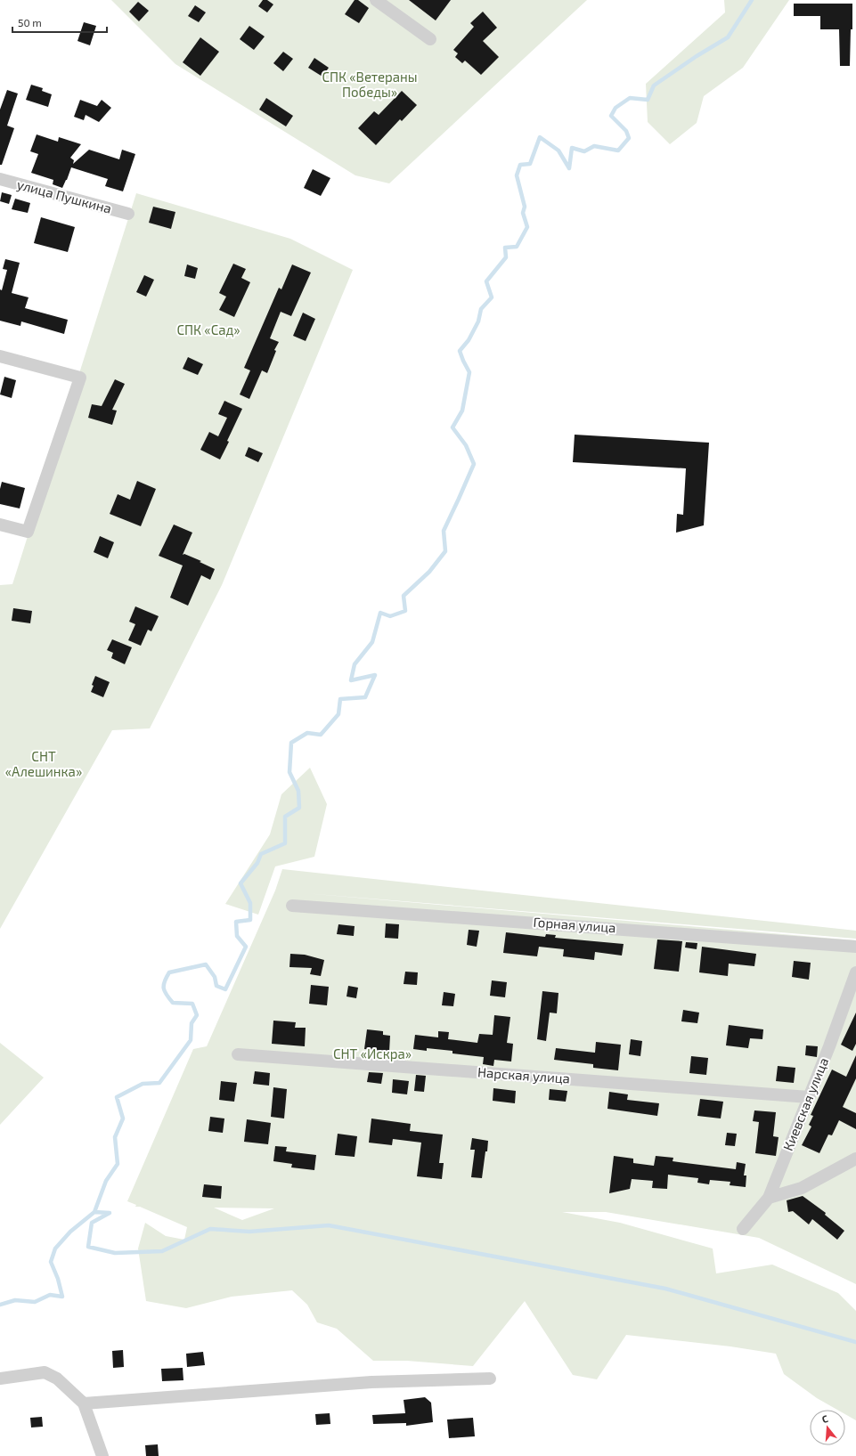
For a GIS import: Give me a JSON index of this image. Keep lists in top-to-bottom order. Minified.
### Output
{"streets":{"street":["улица Пушкина","Горная улица","Нарская улица","Киевская улица"]},"crossings":[["Нарская улица","Киевская улица"]],"parks":["СПК «Ветераны Победы»","СПК «Сад»","СНТ «Алешинка»","СНТ «Искра»"],"scale_bar":"50 m","north":"top"}
